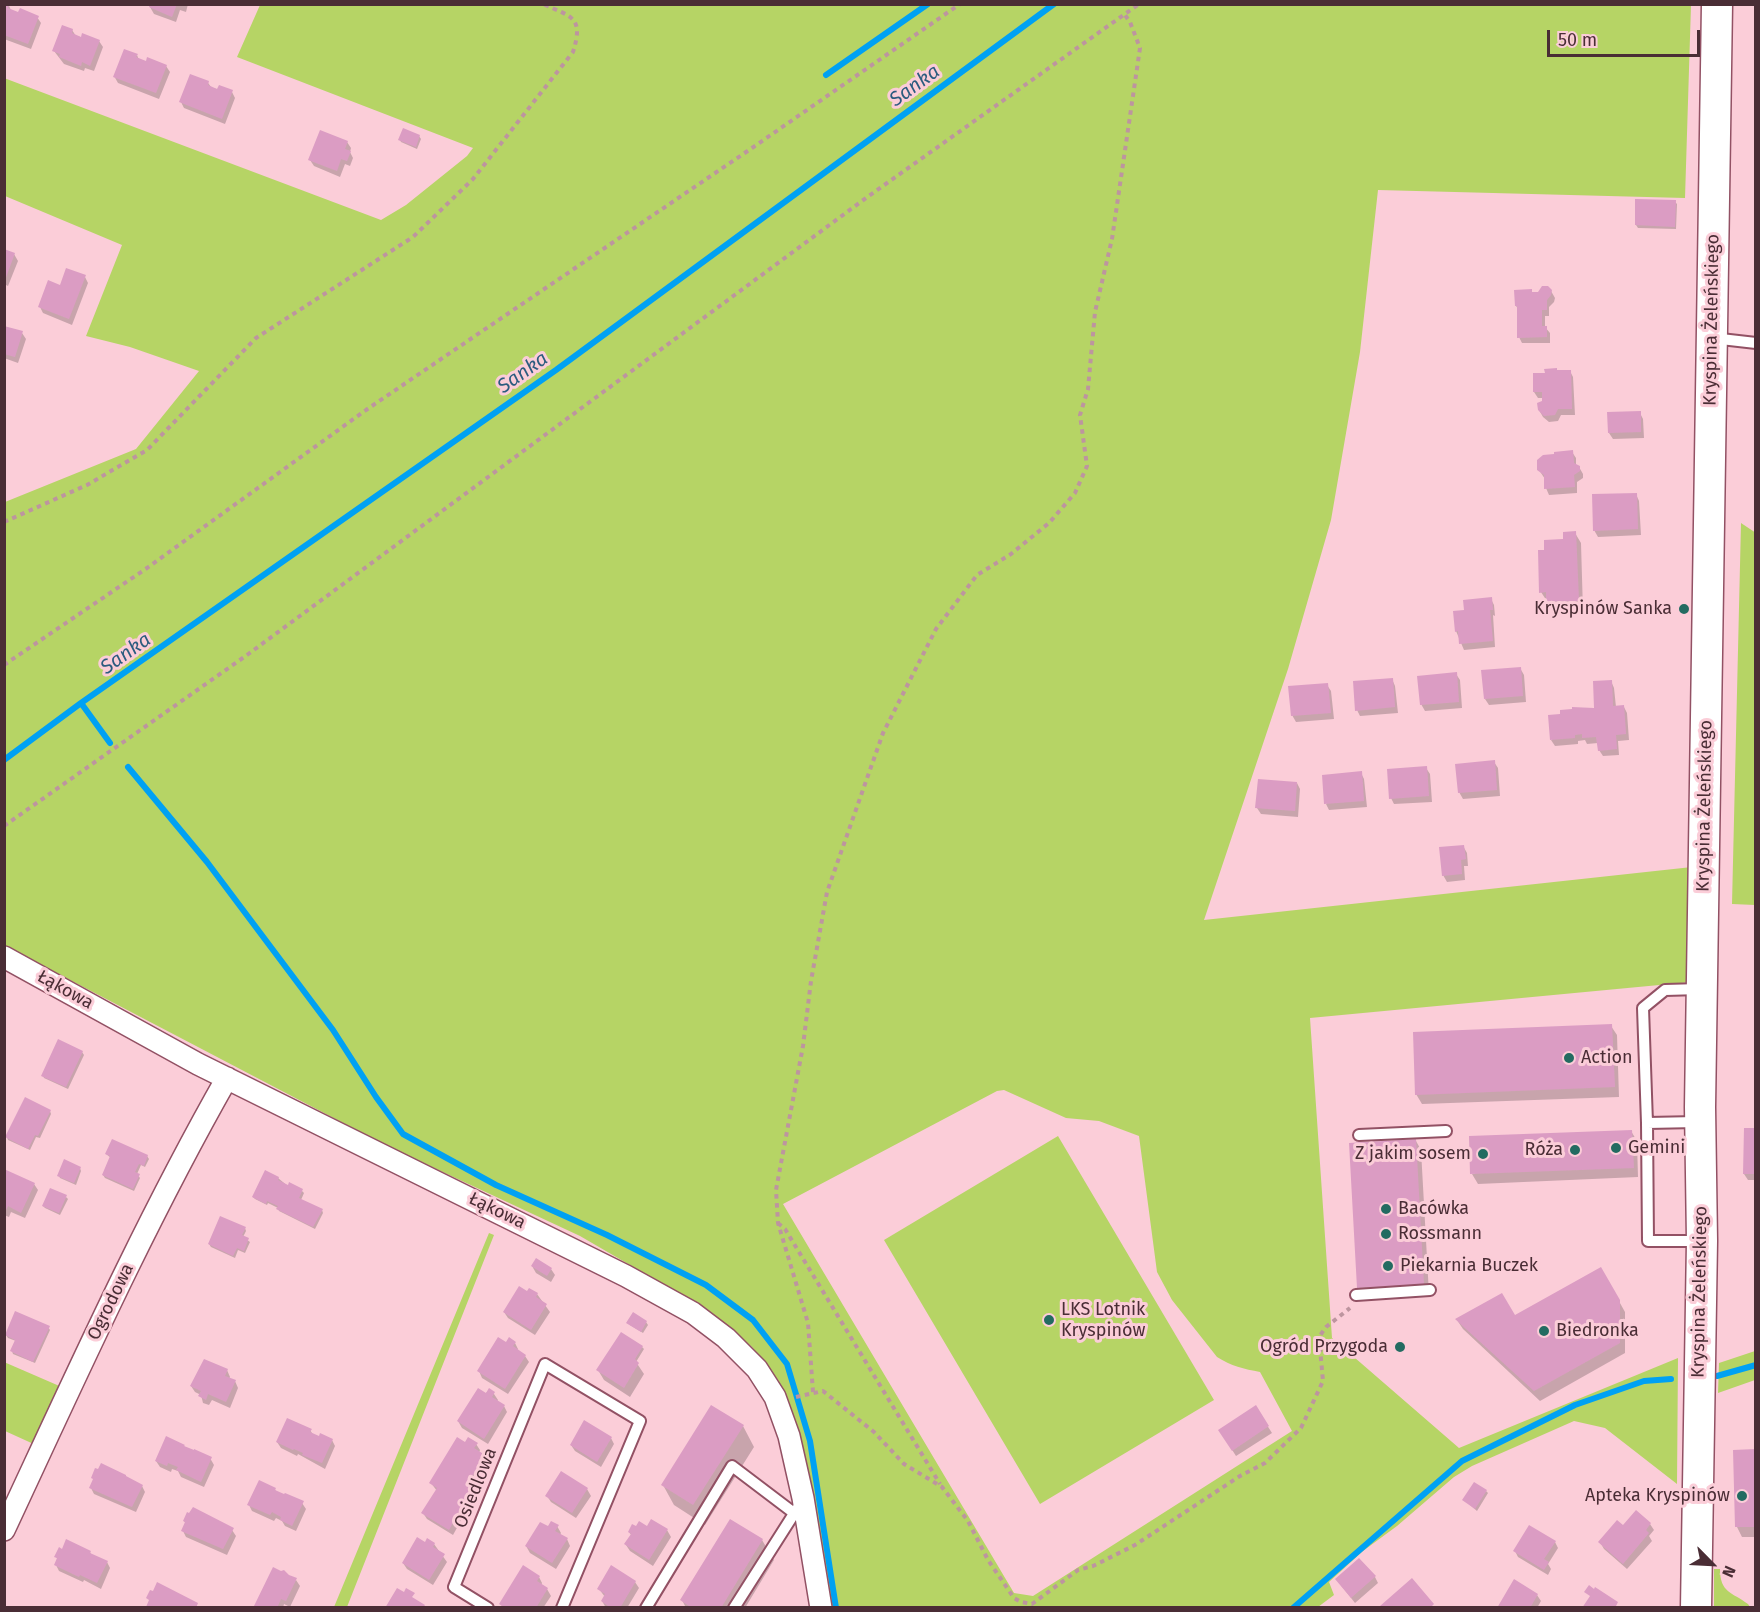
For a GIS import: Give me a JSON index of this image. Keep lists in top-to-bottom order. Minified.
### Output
{"streets":{"main road":["Kryspina Żeleńskiego"],"street":["Łąkowa","Ogrodowa"],"lane":["Osiedlowa"]},"crossings":[["Łąkowa","Ogrodowa"]],"water":["Sanka"],"places":["Kryspinów Sanka","Action","Gemini","Róża","Z jakim sosem","Bacówka","Rossmann","Piekarnia Buczek","LKS Lotnik Kryspinów","Biedronka","Ogród Przygoda","Apteka Kryspinów"],"scale_bar":"50 m","north":"bottom right"}
